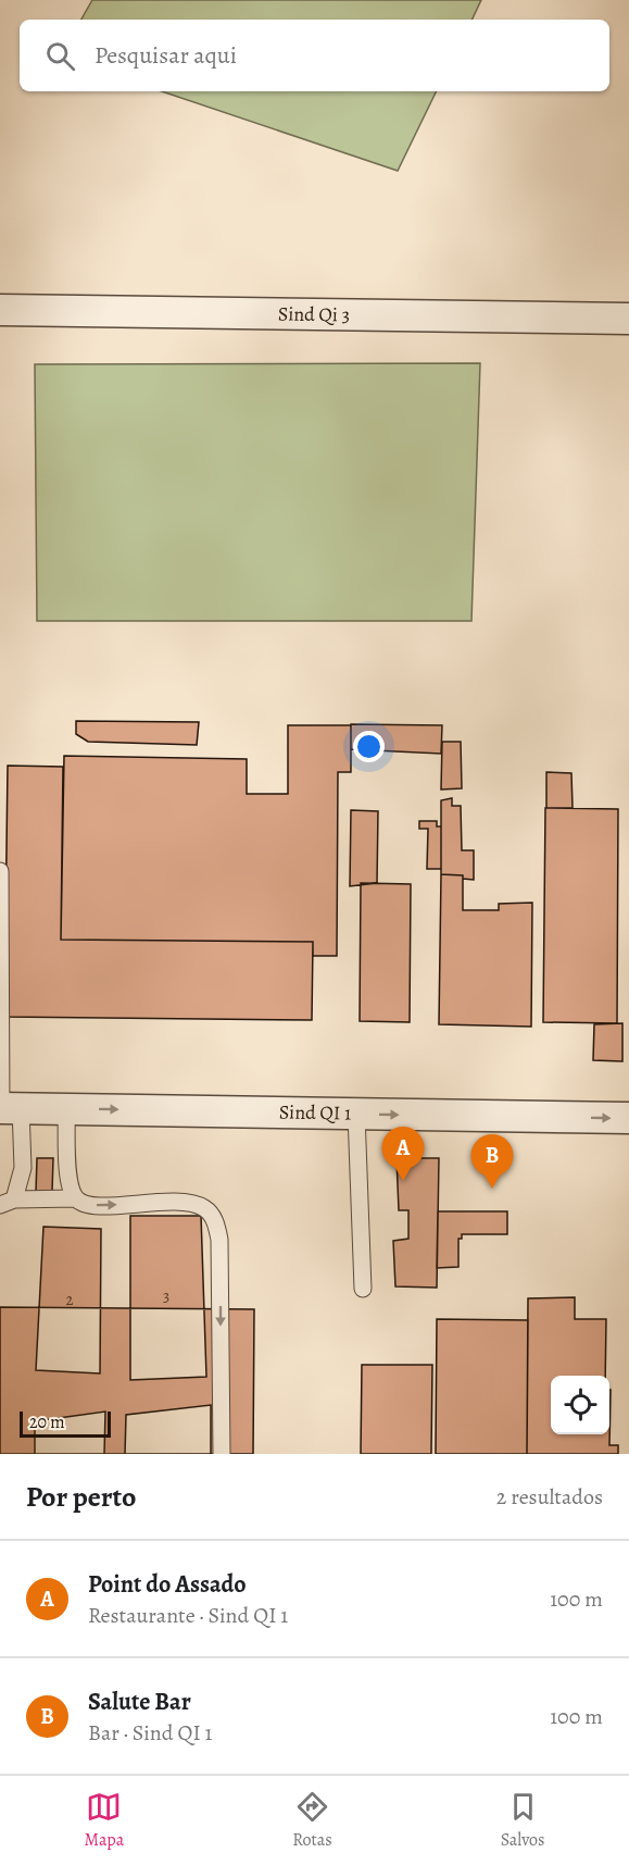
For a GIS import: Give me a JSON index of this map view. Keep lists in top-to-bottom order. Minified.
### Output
{"streets":{"street":["Sind Qi 3","Sind QI 1"]},"one_way":["Sind QI 1"],"house_numbers":["3","2"],"scale_bar":"20 m","page":{"search":"Pesquisar aqui","pins":["A","B"],"scale":"20 m","heading":["Por perto","2 resultados"],"list":[{"mark":"A","name":"Point do Assado","note":"Restaurante · Sind QI 1","value":"100 m"},{"mark":"B","name":"Salute Bar","note":"Bar · Sind QI 1","value":"100 m"}],"nav":["Mapa","Rotas","Salvos"]}}
